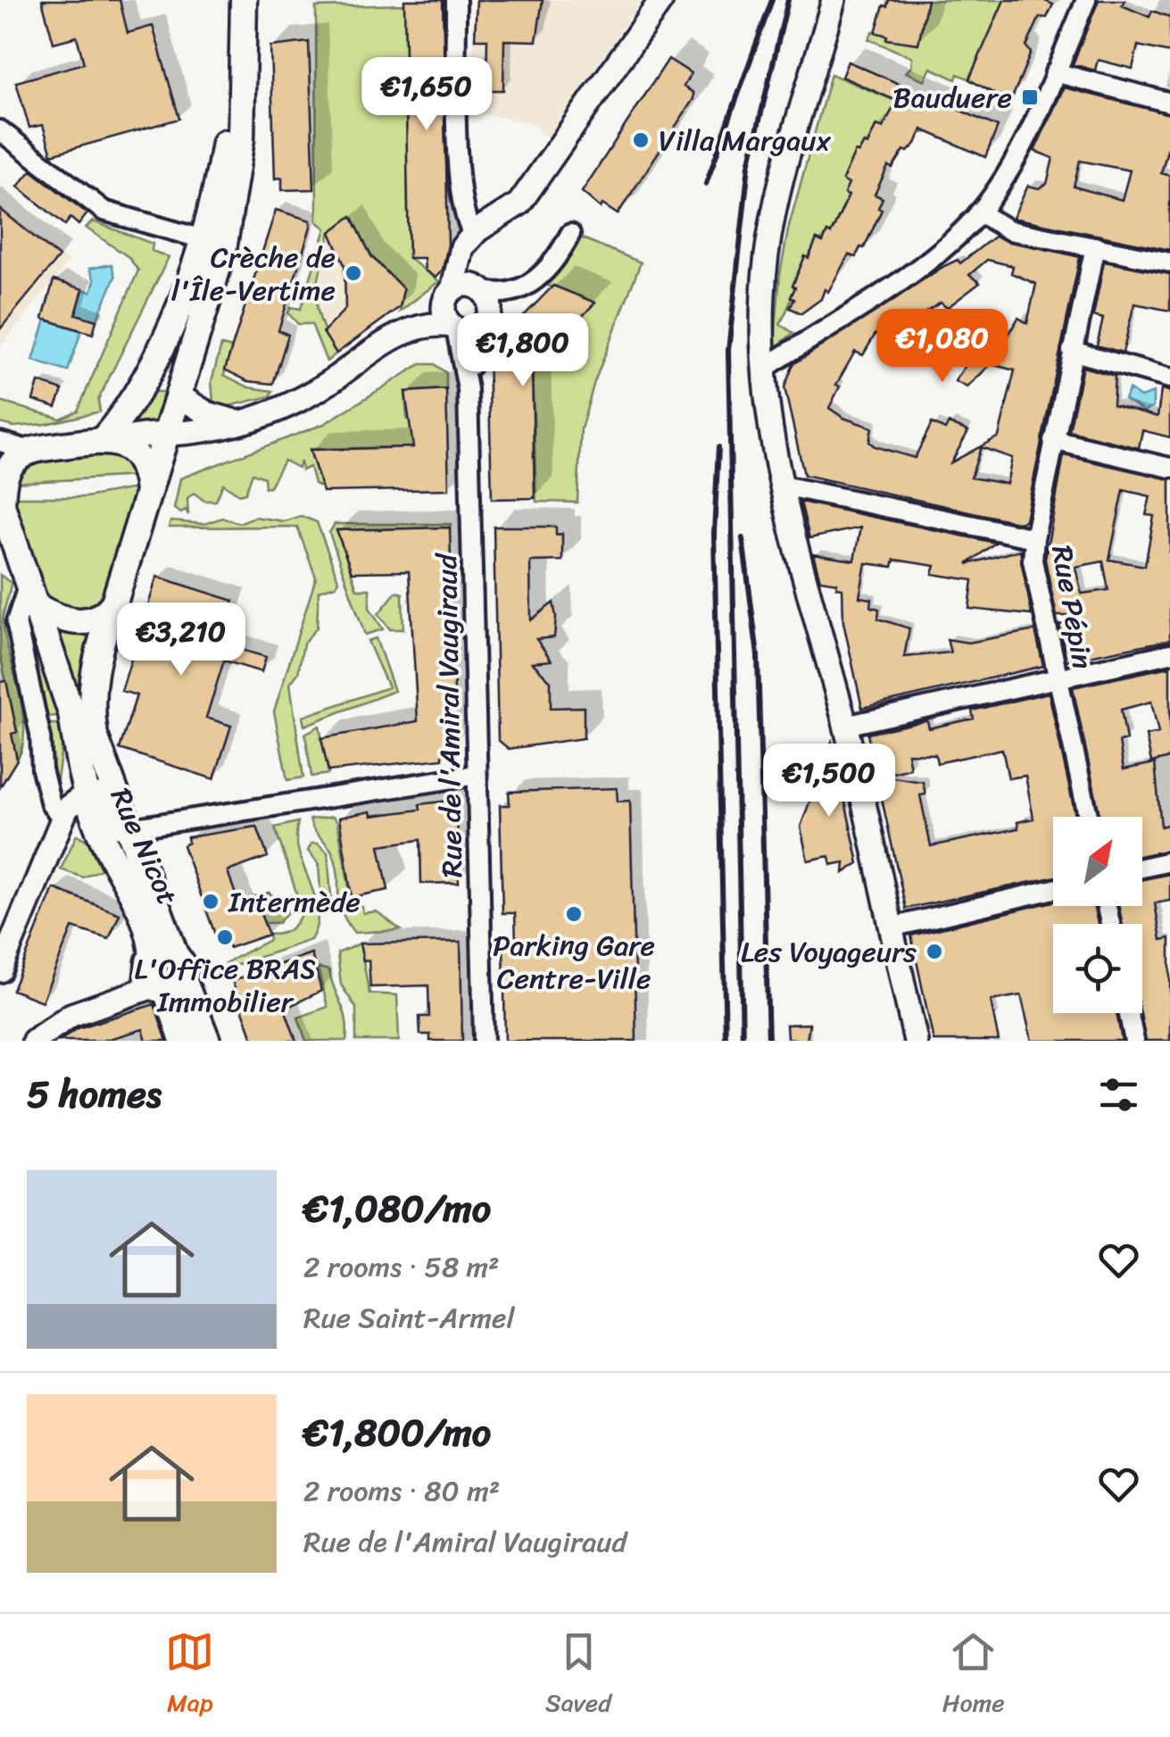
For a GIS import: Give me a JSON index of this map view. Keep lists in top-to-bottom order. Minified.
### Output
{"streets":{"main road":["Rue Nicot"],"street":["Rue Pépin","Rue de l'Amiral Vaugiraud"]},"places":{"transit":["Bauduere"],"other":["Villa Margaux","Crèche de l'Île-Vertime","Intermède","Parking Gare Centre-Ville","L'Office BRAS Immobilier","Les Voyageurs"]},"north":"top right","page":{"price":["€1,650","€1,080","€1,800","€3,210","€1,500"],"heading":"5 homes","list":[{"name":"€1,080/mo","note":"2 rooms · 58 m² · Rue Saint-Armel"},{"name":"€1,800/mo","note":"2 rooms · 80 m² · Rue de l'Amiral Vaugiraud"}],"tabs":["Map","Saved","Home"]}}
